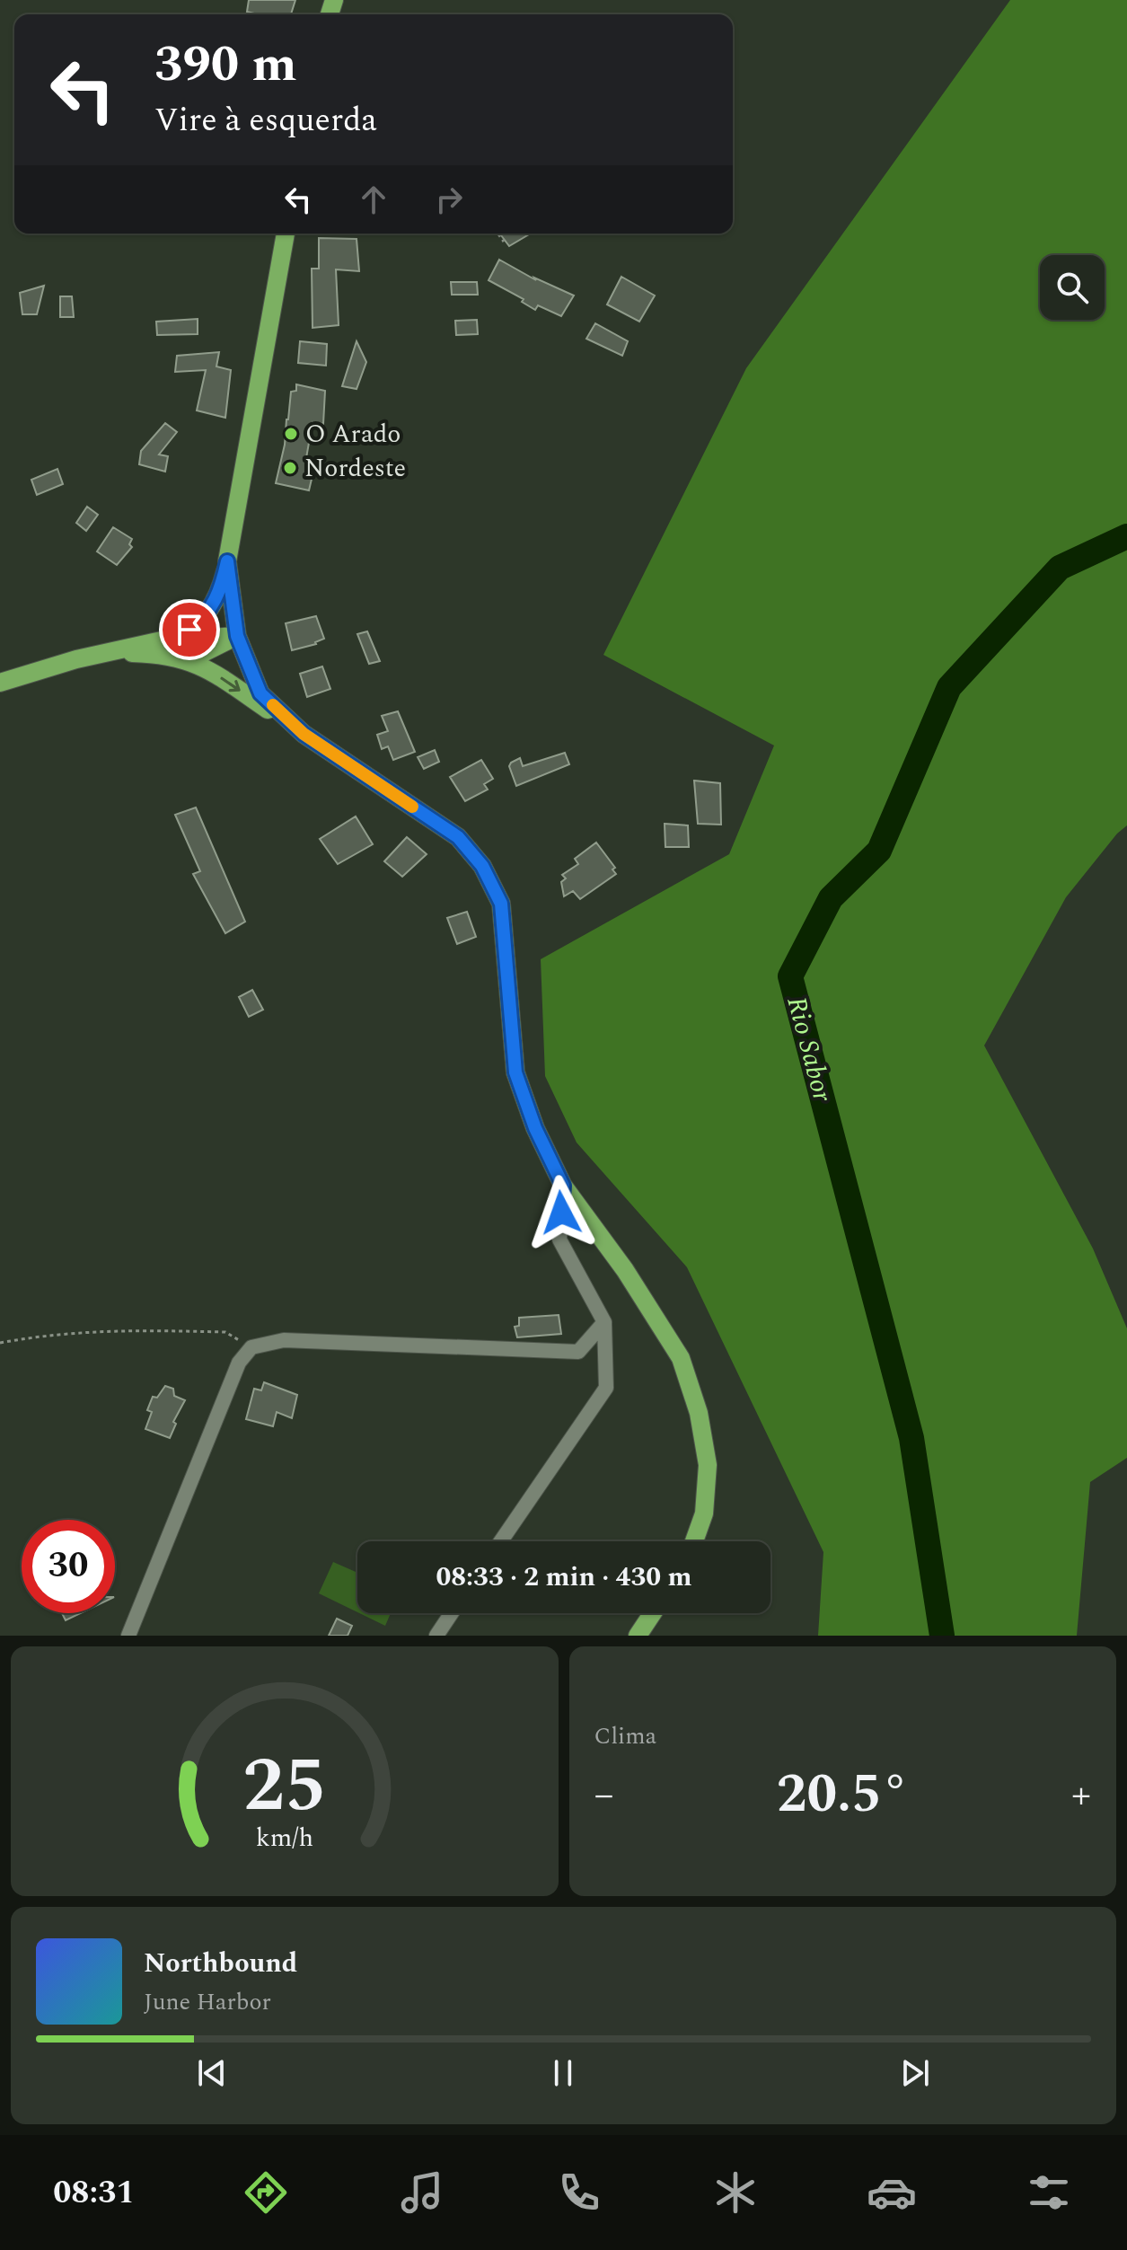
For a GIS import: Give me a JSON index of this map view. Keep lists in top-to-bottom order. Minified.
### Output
{"water":["Rio Sabor"],"places":["O Arado","Nordeste"],"page":{"turn":["390 m","Vire à esquerda"],"limit":"30","trip":"08:33 · 2 min · 430 m","tile":"Clima","heat":["−","20.5°","+"],"song":["Northbound","June Harbor"],"tabs":"08:31","gauge":["25","km/h"]}}
